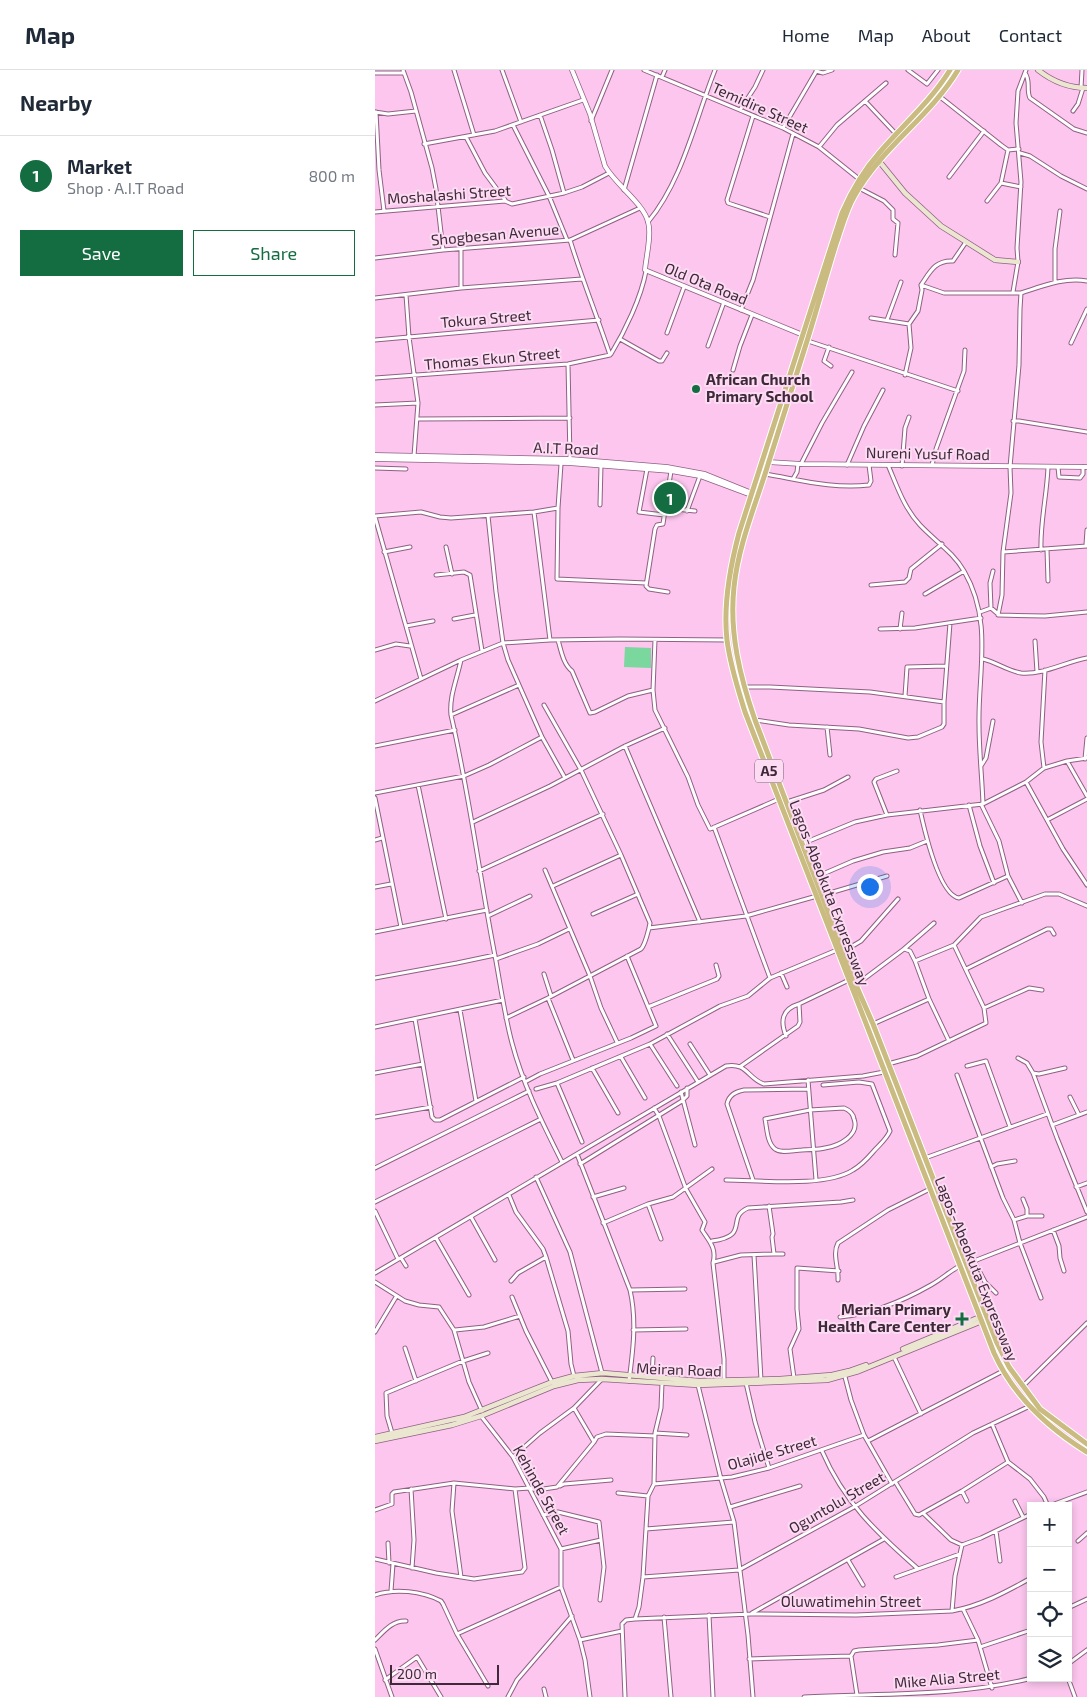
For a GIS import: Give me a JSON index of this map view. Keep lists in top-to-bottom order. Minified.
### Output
{"streets":{"highway":["A5","Lagos-Abeokuta Expressway"],"main road":["Meiran Road"],"street":["Temidire Street","Moshalashi Street","Shogbesan Avenue","Old Ota Road","Tokura Street","Thomas Ekun Street","A.I.T Road","Nureni Yusuf Road","Olajide Street","Kehinde Street","Oguntolu Street","Oluwatimehin Street","Mike Alia Street"]},"crossings":[["Temidire Street","Lagos-Abeokuta Expressway"],["Old Ota Road","Lagos-Abeokuta Expressway"],["A.I.T Road","Lagos-Abeokuta Expressway"],["Nureni Yusuf Road","Lagos-Abeokuta Expressway"],["Lagos-Abeokuta Expressway","Meiran Road"],["Lagos-Abeokuta Expressway","Oguntolu Street"],["Meiran Road","Kehinde Street"]],"places":{"other":["African Church Primary School"],"health":["Merian Primary Health Care Center"]},"scale_bar":"200 m","page":{"header":"Map","nav":["Home","Map","About","Contact"],"heading":"Nearby","list":[{"mark":"1","name":"Market","note":"Shop · A.I.T Road","value":"800 m"}],"buttons":["Save","Share"],"pins":"1","map_buttons":["+","−"],"scale":"200 m"}}
